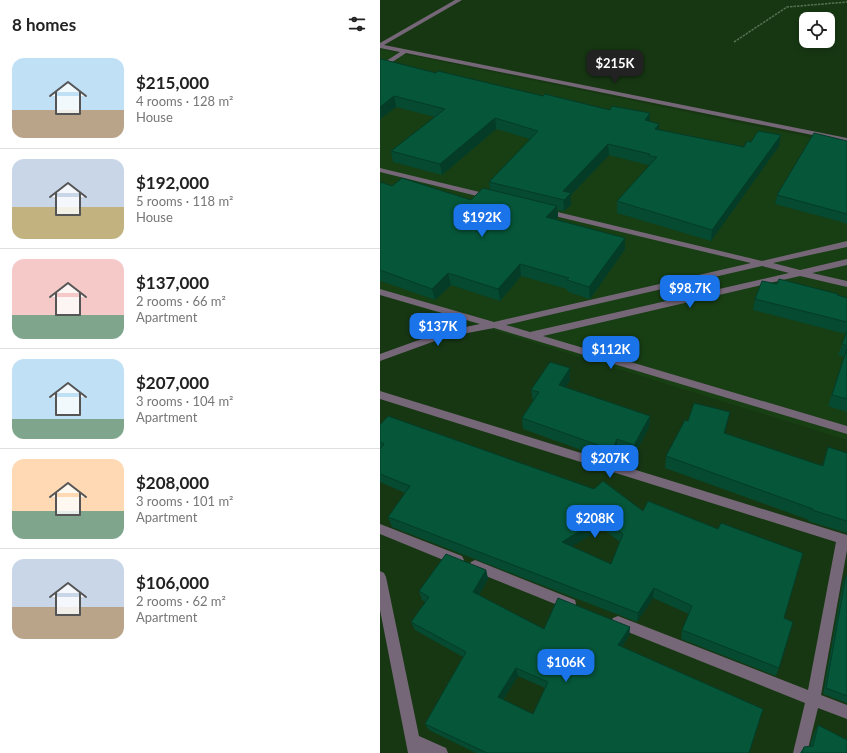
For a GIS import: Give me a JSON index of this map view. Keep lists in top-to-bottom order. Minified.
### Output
{"page":{"heading":"8 homes","list":[{"name":"$215,000","note":"4 rooms · 128 m² · House"},{"name":"$192,000","note":"5 rooms · 118 m² · House"},{"name":"$137,000","note":"2 rooms · 66 m² · Apartment"},{"name":"$207,000","note":"3 rooms · 104 m² · Apartment"},{"name":"$208,000","note":"3 rooms · 101 m² · Apartment"},{"name":"$106,000","note":"2 rooms · 62 m² · Apartment"}],"price":["$215K","$192K","$98.7K","$137K","$112K","$207K","$208K","$106K"]}}
